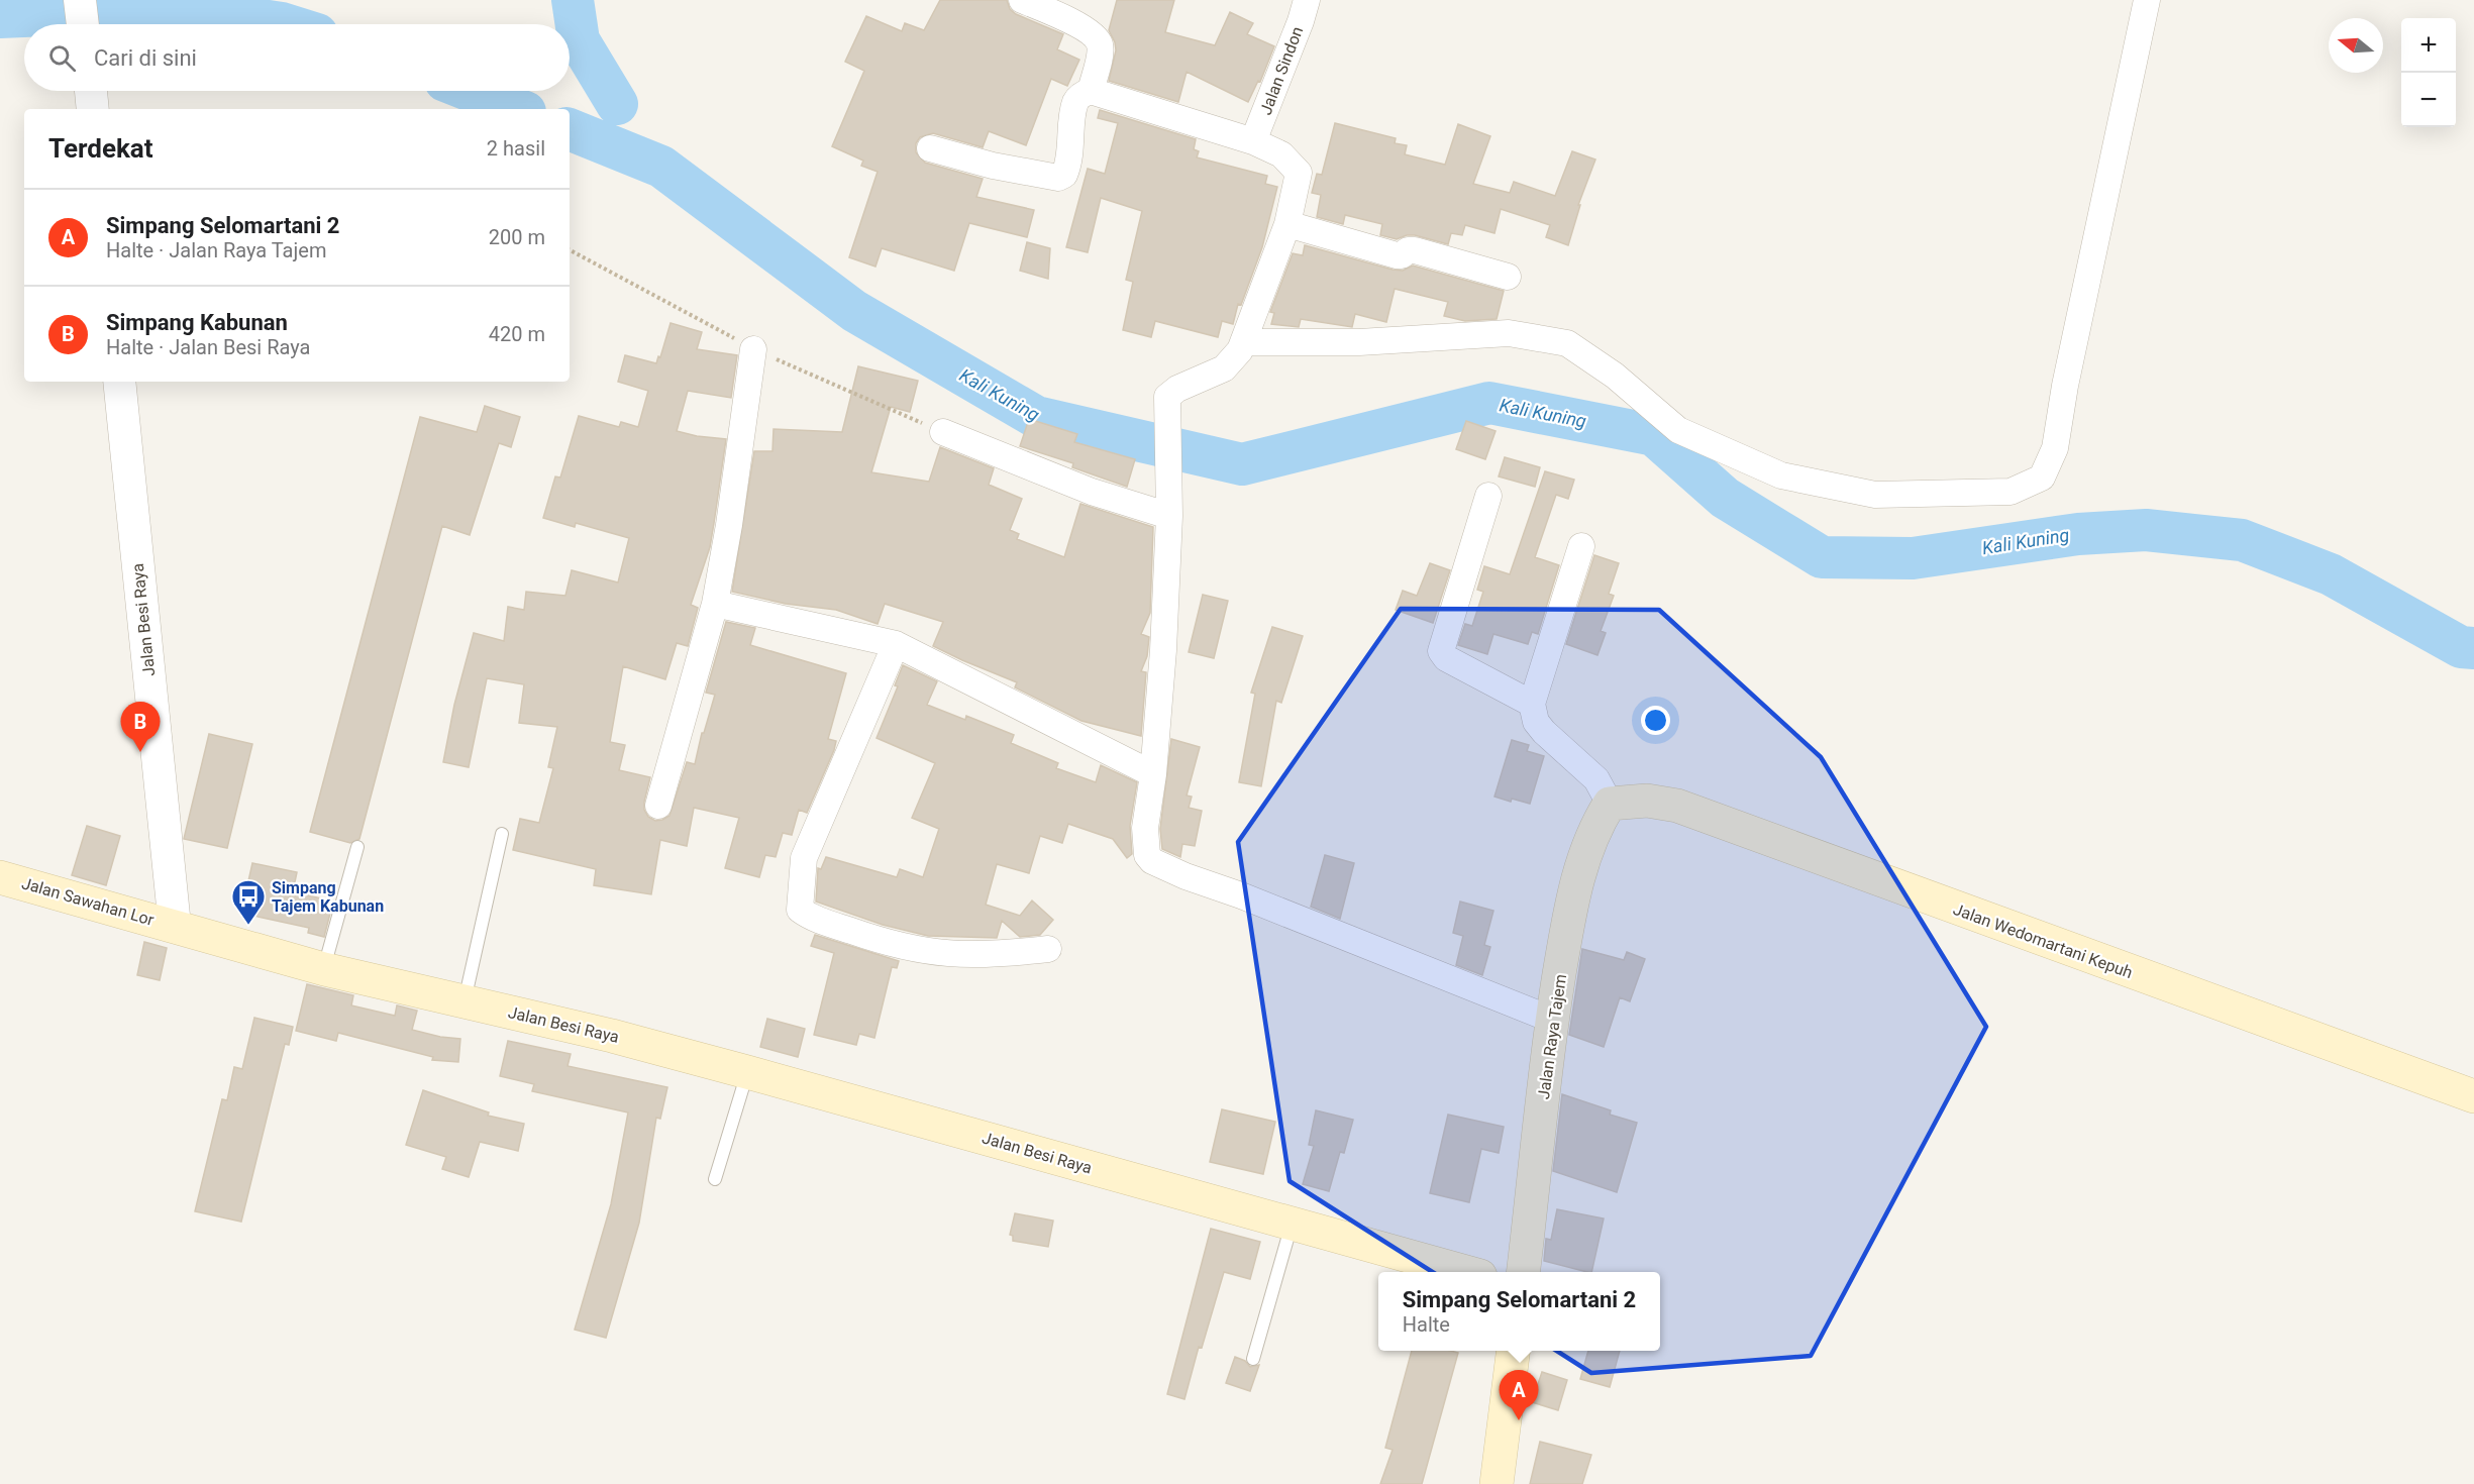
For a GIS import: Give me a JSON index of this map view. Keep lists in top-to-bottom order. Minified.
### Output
{"streets":{"main road":["Jalan Besi Raya","Jalan Sawahan Lor","Jalan Wedomartani Kepuh","Jalan Raya Tajem"],"street":["Jalan Sindon"]},"crossings":[["Jalan Besi Raya","Jalan Sawahan Lor"],["Jalan Wedomartani Kepuh","Jalan Raya Tajem"]],"water":["Kali Kuning"],"places":{"bus stop":["Simpang Tajem Kabunan"]},"north":"left","page":{"map_buttons":["+","−"],"search":"Cari di sini","heading":["Terdekat","2 hasil"],"list":[{"mark":"A","name":"Simpang Selomartani 2","note":"Halte · Jalan Raya Tajem","value":"200 m"},{"mark":"B","name":"Simpang Kabunan","note":"Halte · Jalan Besi Raya","value":"420 m"}],"pins":["B","A"],"popup":["Simpang Selomartani 2","Halte"]}}
